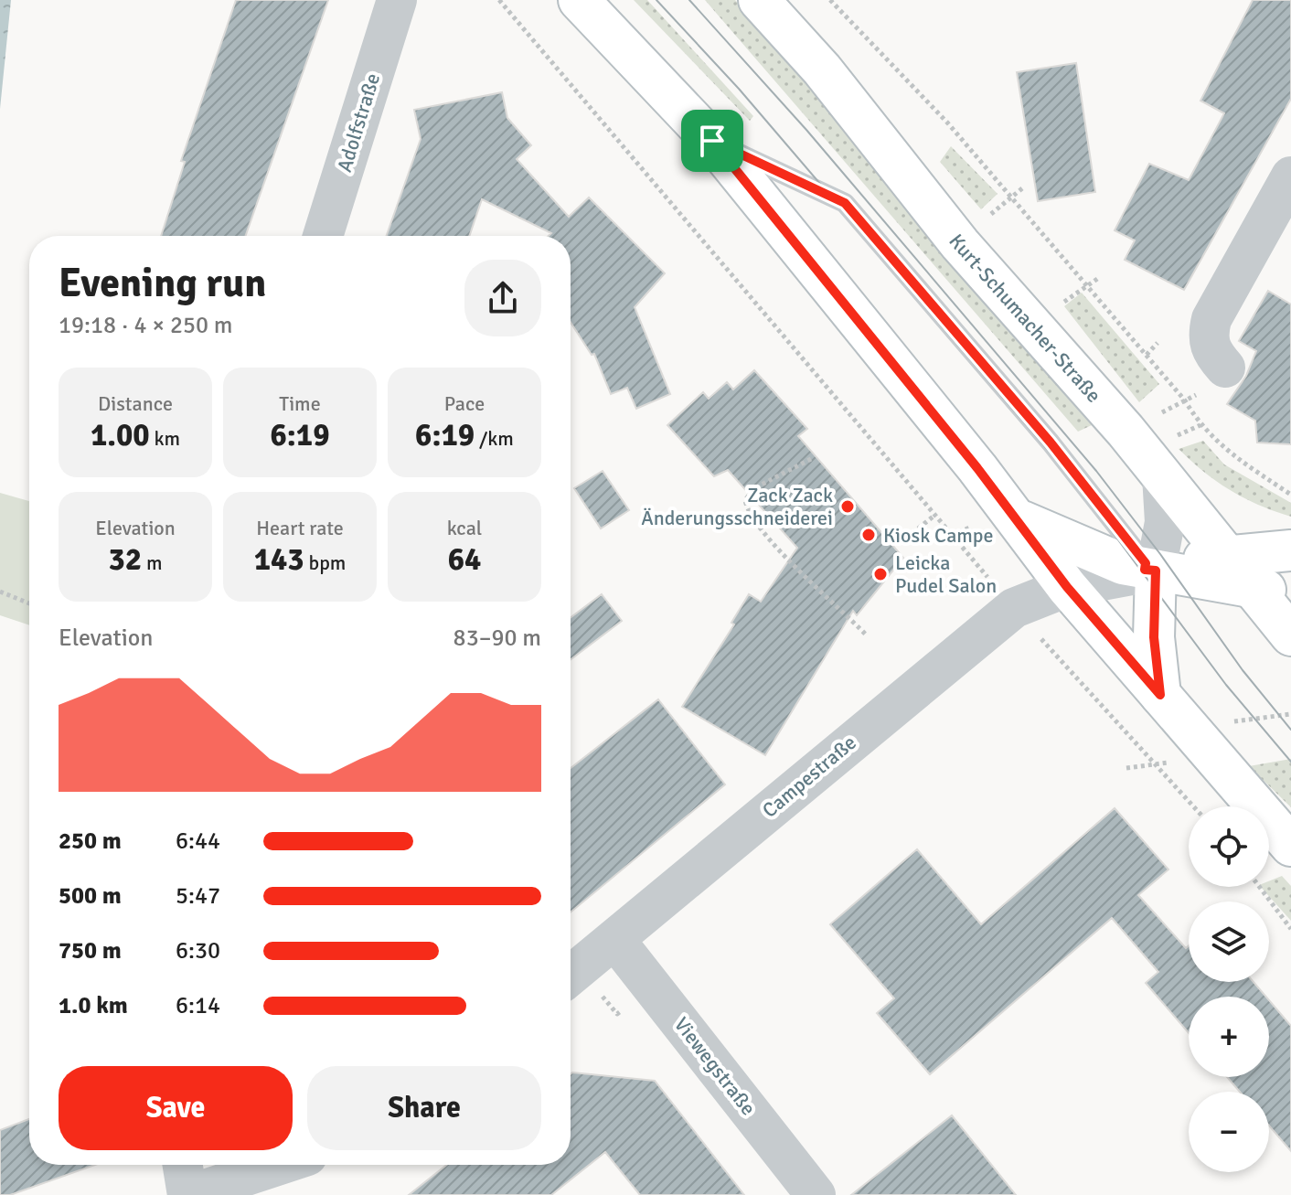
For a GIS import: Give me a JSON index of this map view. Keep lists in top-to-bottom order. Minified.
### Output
{"streets":{"main road":["Kurt-Schumacher-Straße"],"street":["Adolfstraße","Campestraße","Viewegstraße"]},"crossings":[["Campestraße","Viewegstraße"]],"places":["Zack Zack Änderungsschneiderei","Kiosk Campe","Leicka Pudel Salon"],"page":{"heading":["Evening run","19:18 · 4 × 250 m"],"stats":[["Distance","1.00 km"],["Time","6:19"],["Pace","6:19 /km"],["Elevation","32 m"],["Heart rate","143 bpm"],["kcal","64"]],"chart":["Elevation","83–90 m"],"map_buttons":["+","−"],"list":[{"name":"250 m","note":"6:44"},{"name":"500 m","note":"5:47"},{"name":"750 m","note":"6:30"},{"name":"1.0 km","note":"6:14"}],"buttons":["Save","Share"]}}
